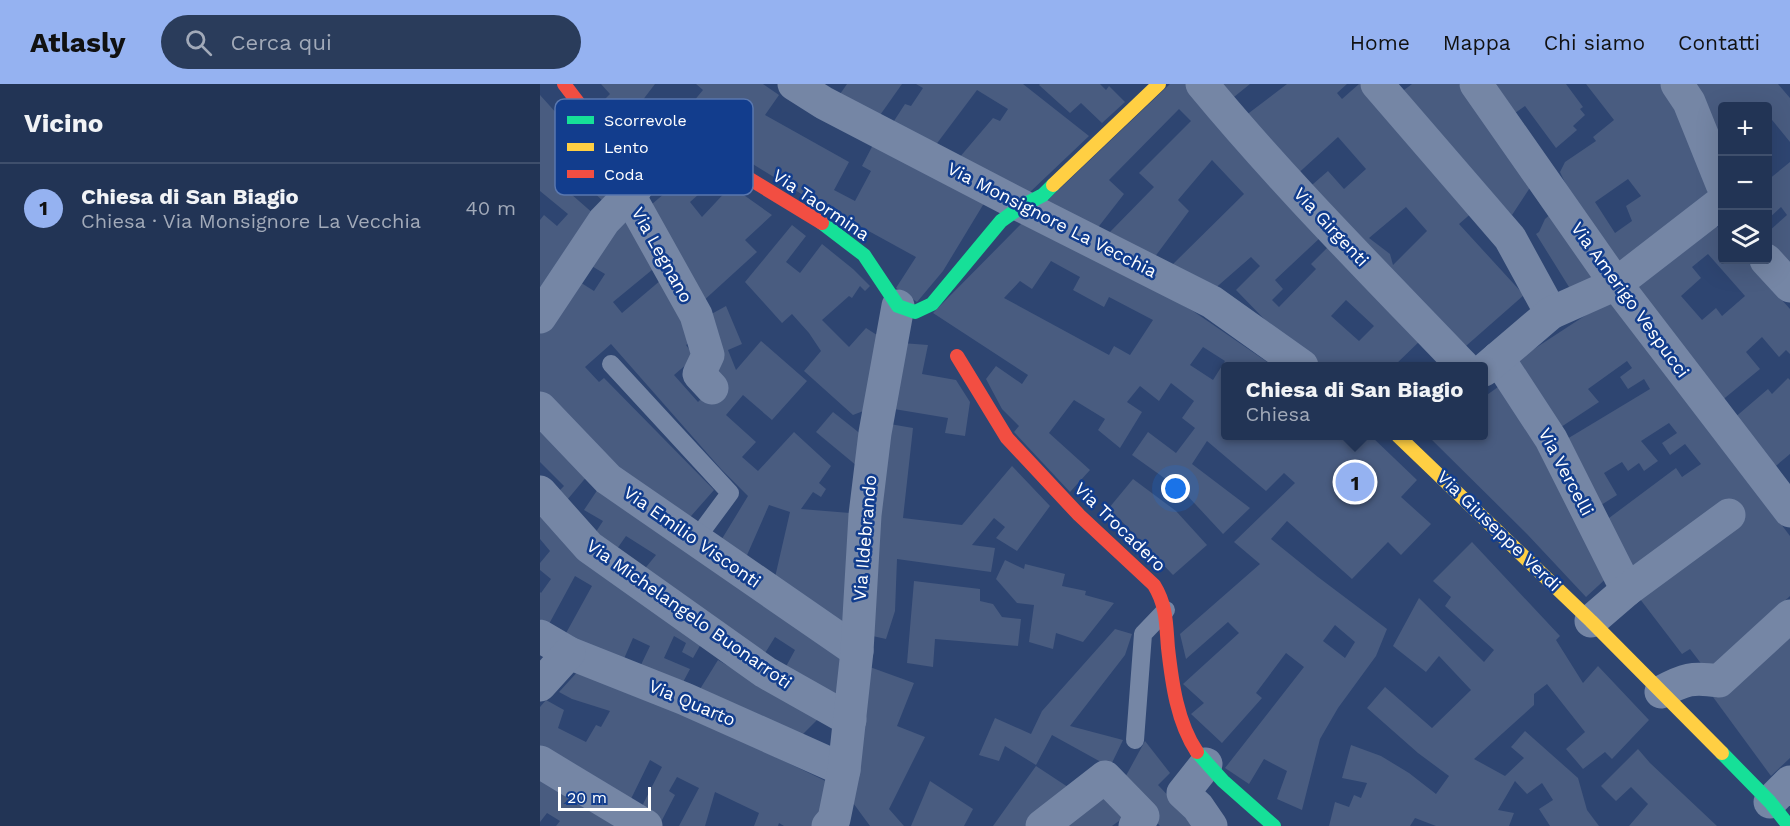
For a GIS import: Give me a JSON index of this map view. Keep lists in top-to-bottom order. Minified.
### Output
{"streets":{"street":["Via Taormina","Via Monsignore La Vecchia","Via Girgenti","Via Legnano","Via Amerigo Vespucci","Via Vercelli","Via Trocadero","Via Giuseppe Verdi","Via Emilio Visconti","Via Ildebrando","Via Michelangelo Buonarroti","Via Quarto"]},"crossings":[["Via Taormina","Via Ildebrando"],["Via Emilio Visconti","Via Ildebrando"],["Via Ildebrando","Via Michelangelo Buonarroti"],["Via Ildebrando","Via Quarto"]],"legend":["Scorrevole","Lento","Coda"],"scale_bar":"20 m","page":{"header":"Atlasly","search":"Cerca qui","nav":["Home","Mappa","Chi siamo","Contatti"],"heading":"Vicino","map_buttons":["+","−"],"list":[{"mark":"1","name":"Chiesa di San Biagio","note":"Chiesa · Via Monsignore La Vecchia","value":"40 m"}],"popup":["Chiesa di San Biagio","Chiesa"],"pins":"1","scale":"20 m"}}
